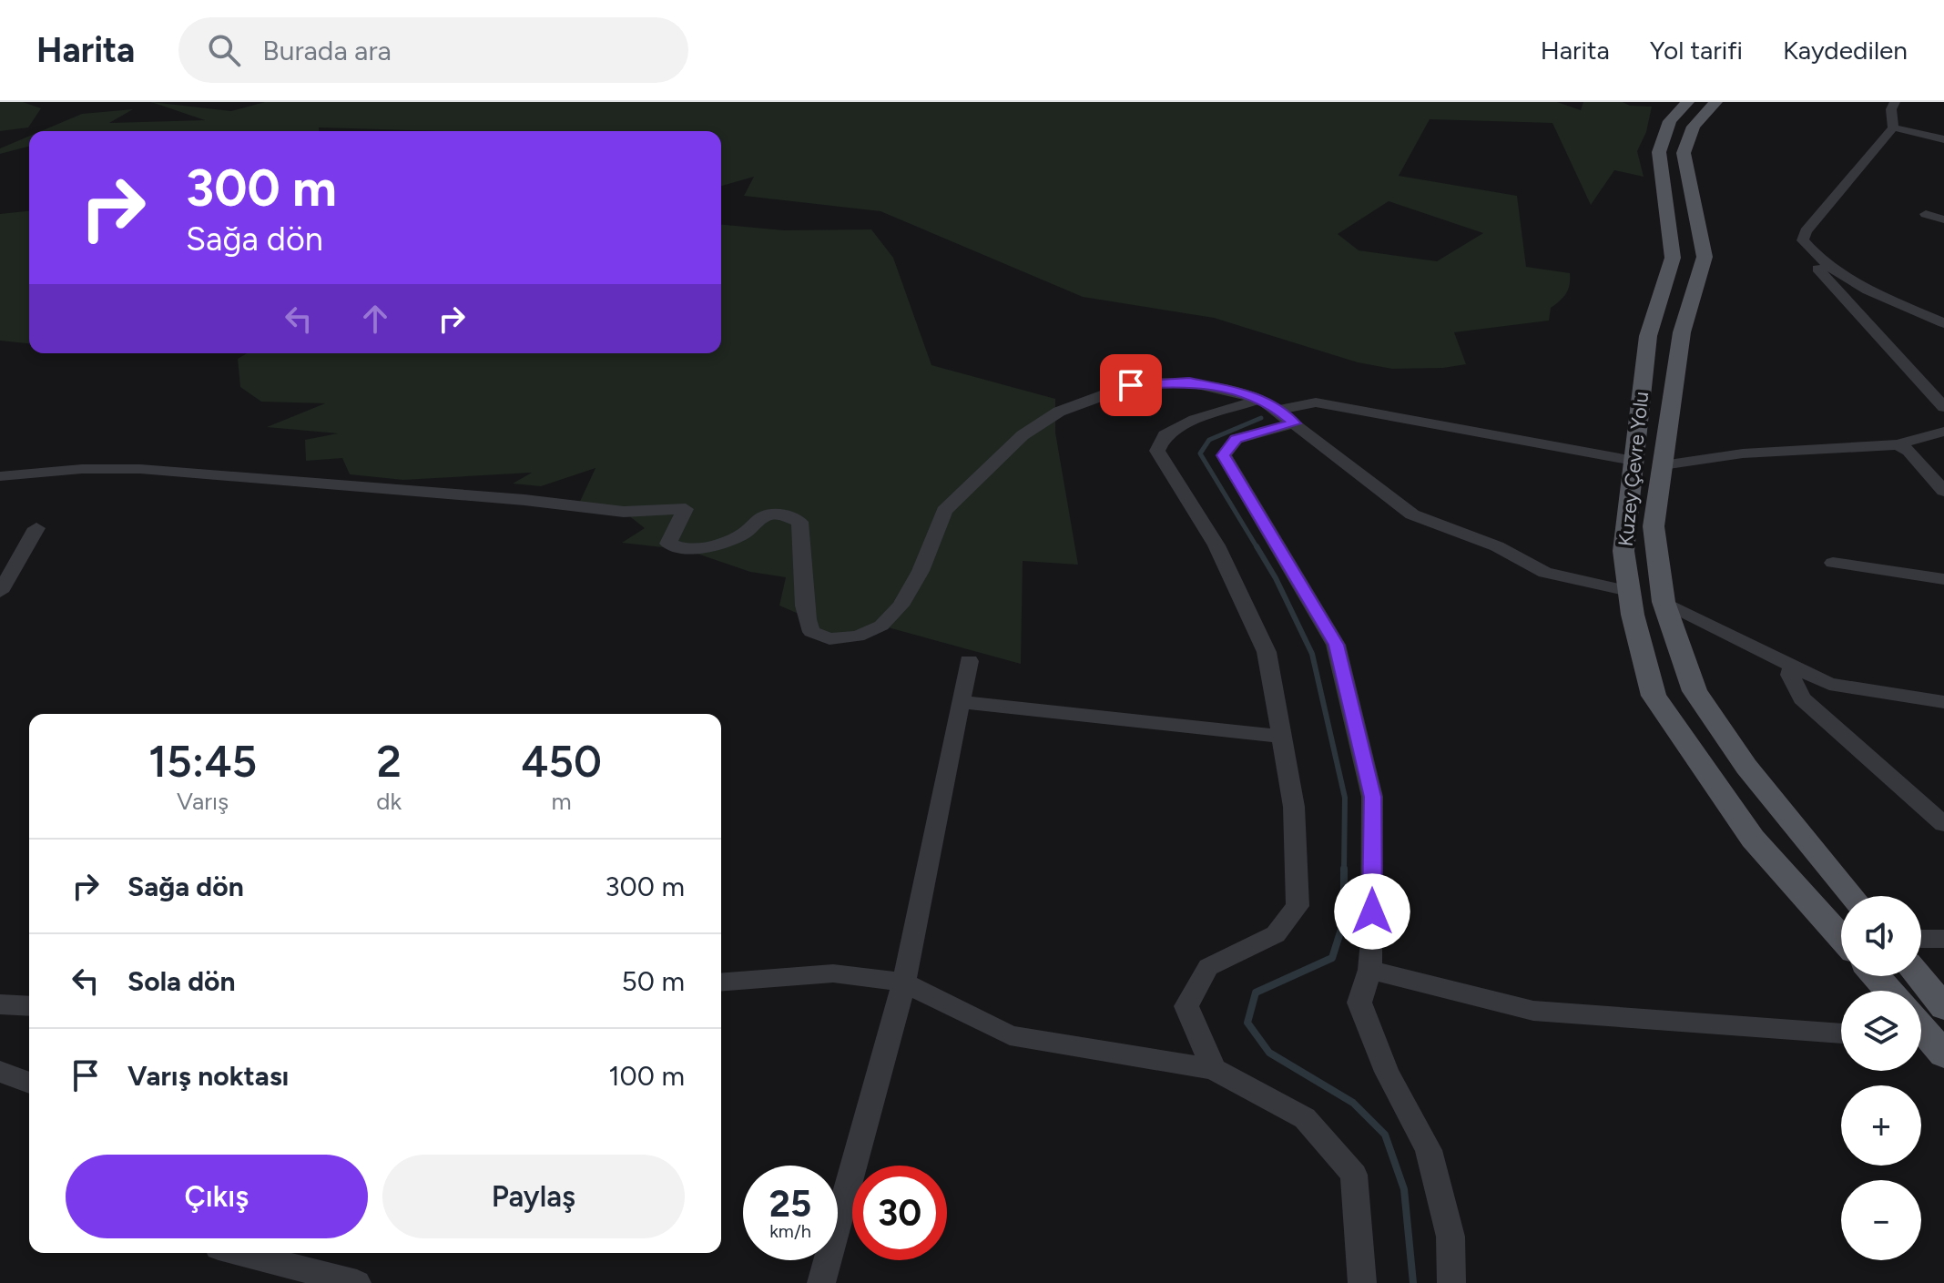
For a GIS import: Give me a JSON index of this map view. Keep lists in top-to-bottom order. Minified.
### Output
{"streets":{"main road":["Kuzey Çevre Yolu"]},"page":{"header":"Harita","search":"Burada ara","nav":["Harita","Yol tarifi","Kaydedilen"],"turn":["300 m","Sağa dön"],"eta":["15:45","Varış","2","dk","450","m"],"list":[{"name":"Sağa dön","value":"300 m"},{"name":"Sola dön","value":"50 m"},{"name":"Varış noktası","value":"100 m"}],"map_buttons":["+","−"],"buttons":["Çıkış","Paylaş"],"speed":"25 km/h","limit":"30"}}
